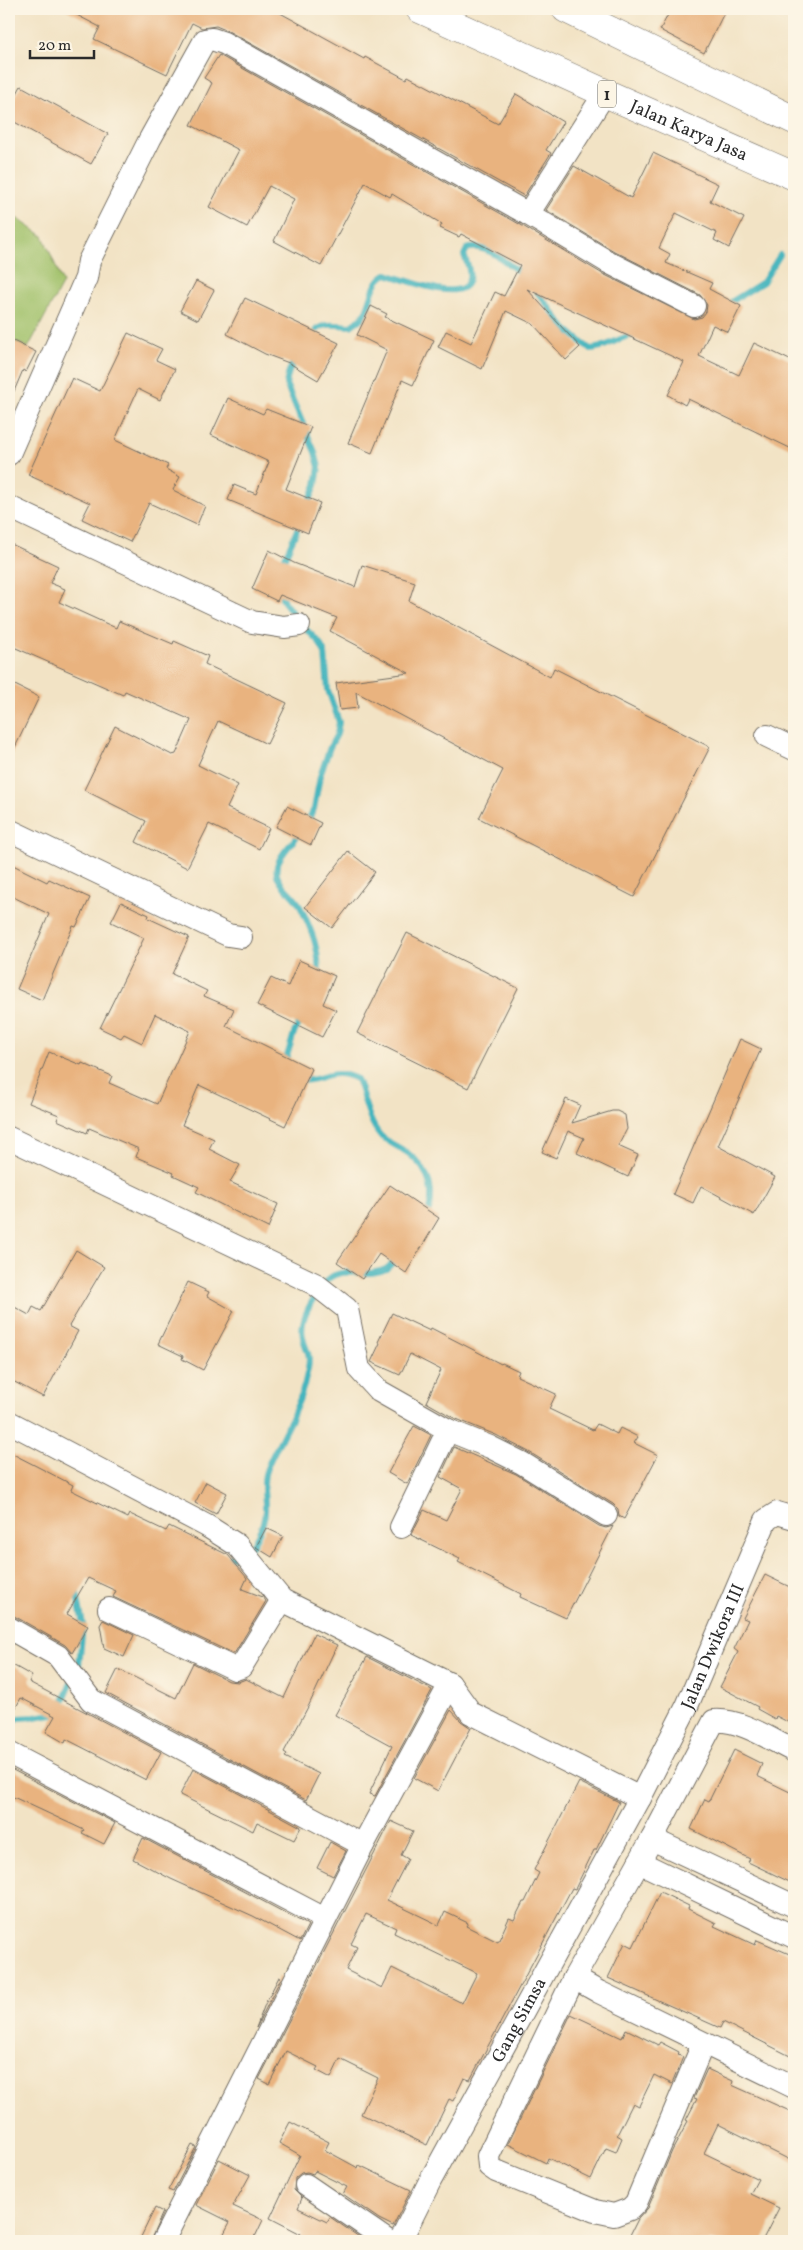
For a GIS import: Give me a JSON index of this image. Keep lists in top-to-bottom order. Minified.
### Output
{"streets":{"highway":["1","Jalan Karya Jasa"],"street":["Jalan Dwikora III","Gang Simsa"]},"crossings":[["Jalan Dwikora III","Gang Simsa"]],"scale_bar":"20 m"}
